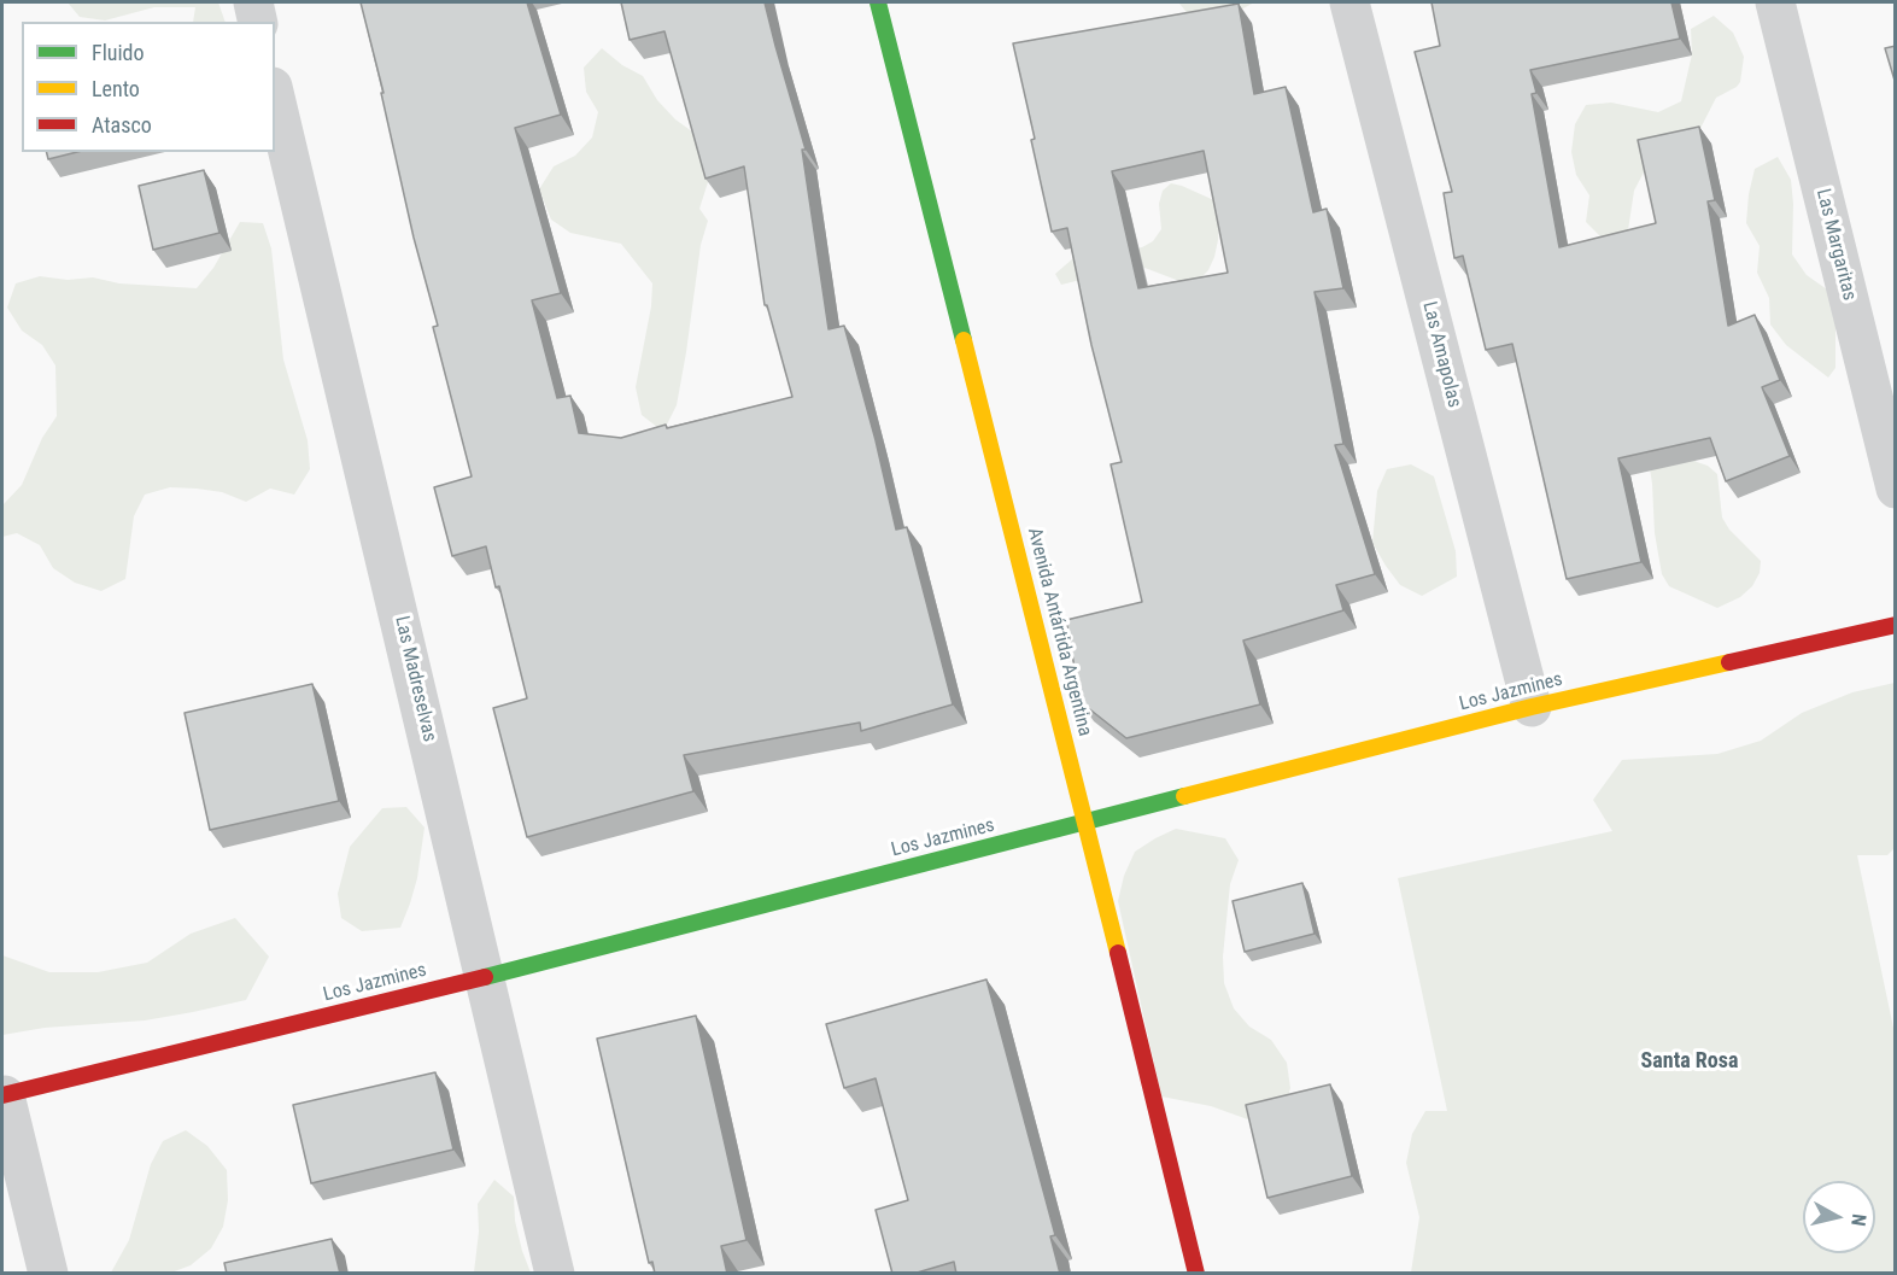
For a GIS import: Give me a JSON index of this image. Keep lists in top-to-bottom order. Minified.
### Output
{"streets":{"street":["Las Margaritas","Las Amapolas","Avenida Antártida Argentina","Las Madreselvas","Los Jazmines"]},"crossings":[["Las Amapolas","Los Jazmines"],["Avenida Antártida Argentina","Los Jazmines"],["Las Madreselvas","Los Jazmines"]],"districts":["Santa Rosa"],"legend":["Fluido","Lento","Atasco"],"north":"right"}
